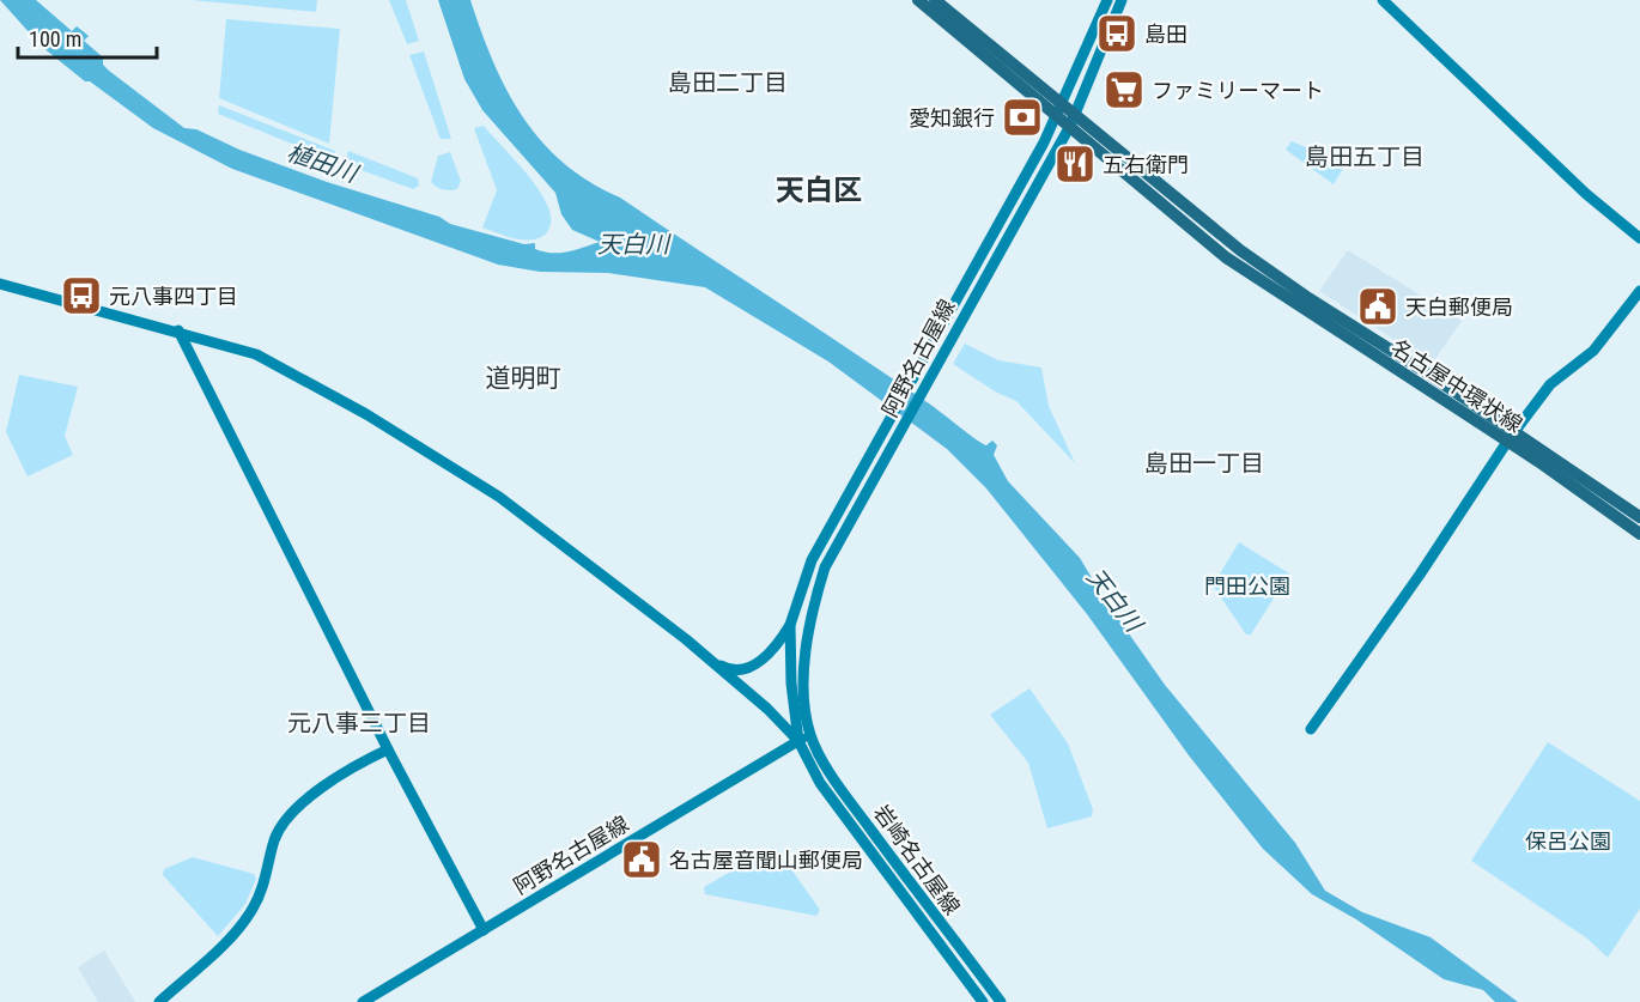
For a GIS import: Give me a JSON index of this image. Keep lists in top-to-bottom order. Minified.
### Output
{"streets":{"main road":["名古屋中環状線"],"street":["阿野名古屋線","岩崎名古屋線"]},"crossings":[["阿野名古屋線","名古屋中環状線"],["阿野名古屋線","岩崎名古屋線"]],"districts":["島田二丁目","島田五丁目","天白区","道明町","島田一丁目","元八事三丁目"],"water":["植田川","天白川"],"parks":["門田公園","保呂公園"],"places":{"bus stop":["島田","元八事四丁目"],"supermarket":["ファミリーマート"],"bank":["愛知銀行"],"restaurant":["五右衛門"],"public building":["天白郵便局","名古屋音聞山郵便局"]},"scale_bar":"100 m"}
